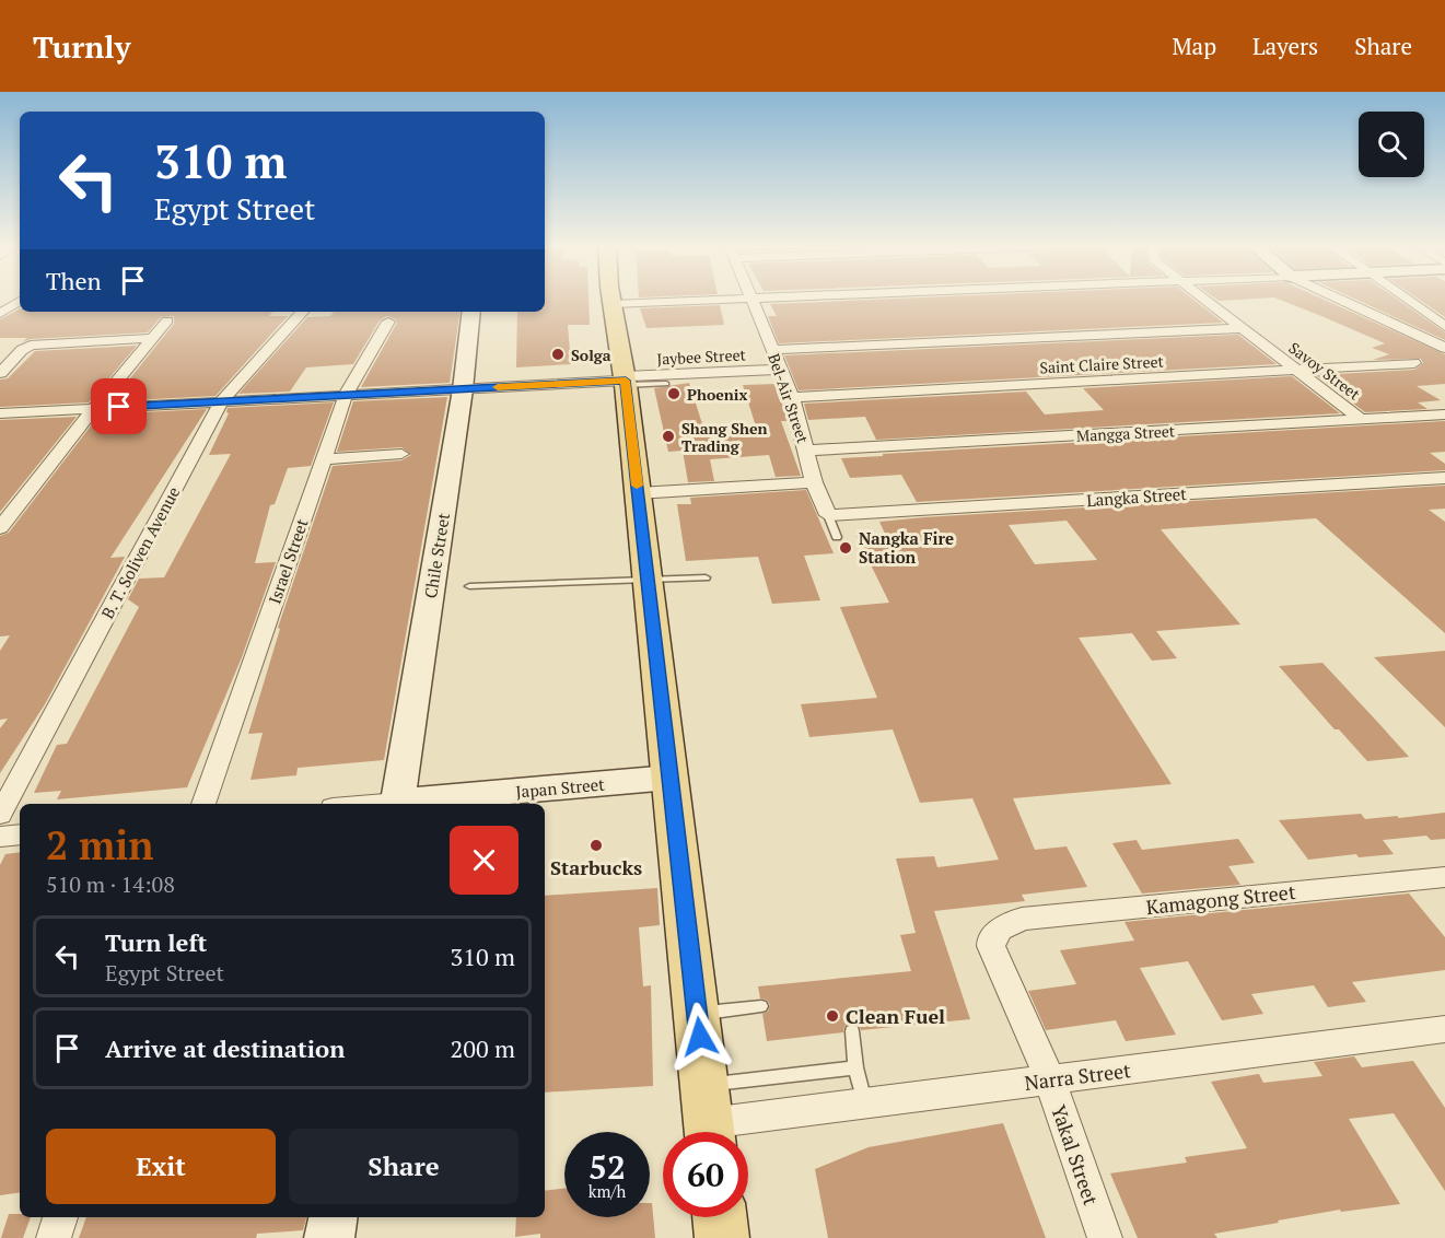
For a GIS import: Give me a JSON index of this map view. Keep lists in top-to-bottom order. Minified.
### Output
{"streets":{"street":["Jaybee Street","Saint Claire Street","Savoy Street","Bel-Air Street","Mangga Street","Langka Street","B. T. Soliven Avenue","Chile Street","Israel Street","Japan Street","Kamagong Street","Narra Street","Yakal Street"]},"crossings":[["Jaybee Street","Bel-Air Street"],["Jaybee Street","B. T. Soliven Avenue"],["Jaybee Street","Chile Street"],["Jaybee Street","Israel Street"],["Saint Claire Street","Savoy Street"],["Saint Claire Street","Bel-Air Street"],["Savoy Street","Mangga Street"],["Bel-Air Street","Mangga Street"],["Bel-Air Street","Langka Street"],["Chile Street","Japan Street"],["Kamagong Street","Yakal Street"],["Narra Street","Yakal Street"]],"places":["Solga","Phoenix","Shang Shen Trading","Nangka Fire Station","Starbucks","Clean Fuel"],"page":{"header":"Turnly","nav":["Map","Layers","Share"],"turn":["310 m","Egypt Street"],"then":"Then","heading":["2 min","510 m · 14:08"],"list":[{"name":"Turn left","note":"Egypt Street","value":"310 m"},{"name":"Arrive at destination","value":"200 m"}],"buttons":["Exit","Share"],"speed":"52 km/h","limit":"60"}}
